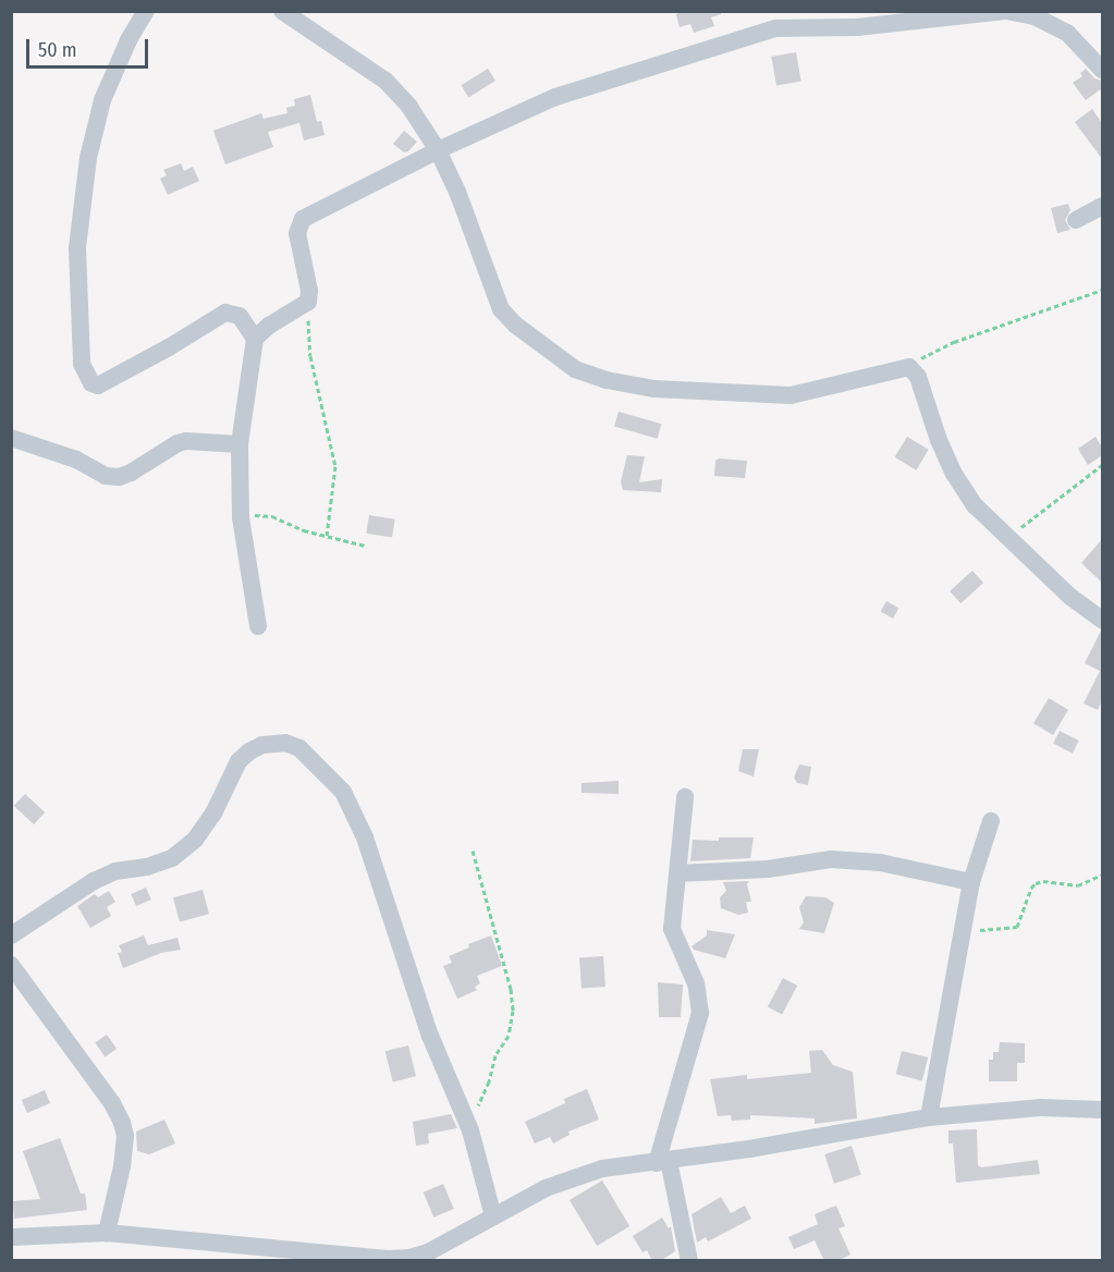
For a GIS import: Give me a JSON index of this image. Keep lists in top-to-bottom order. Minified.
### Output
{"scale_bar":"50 m"}
